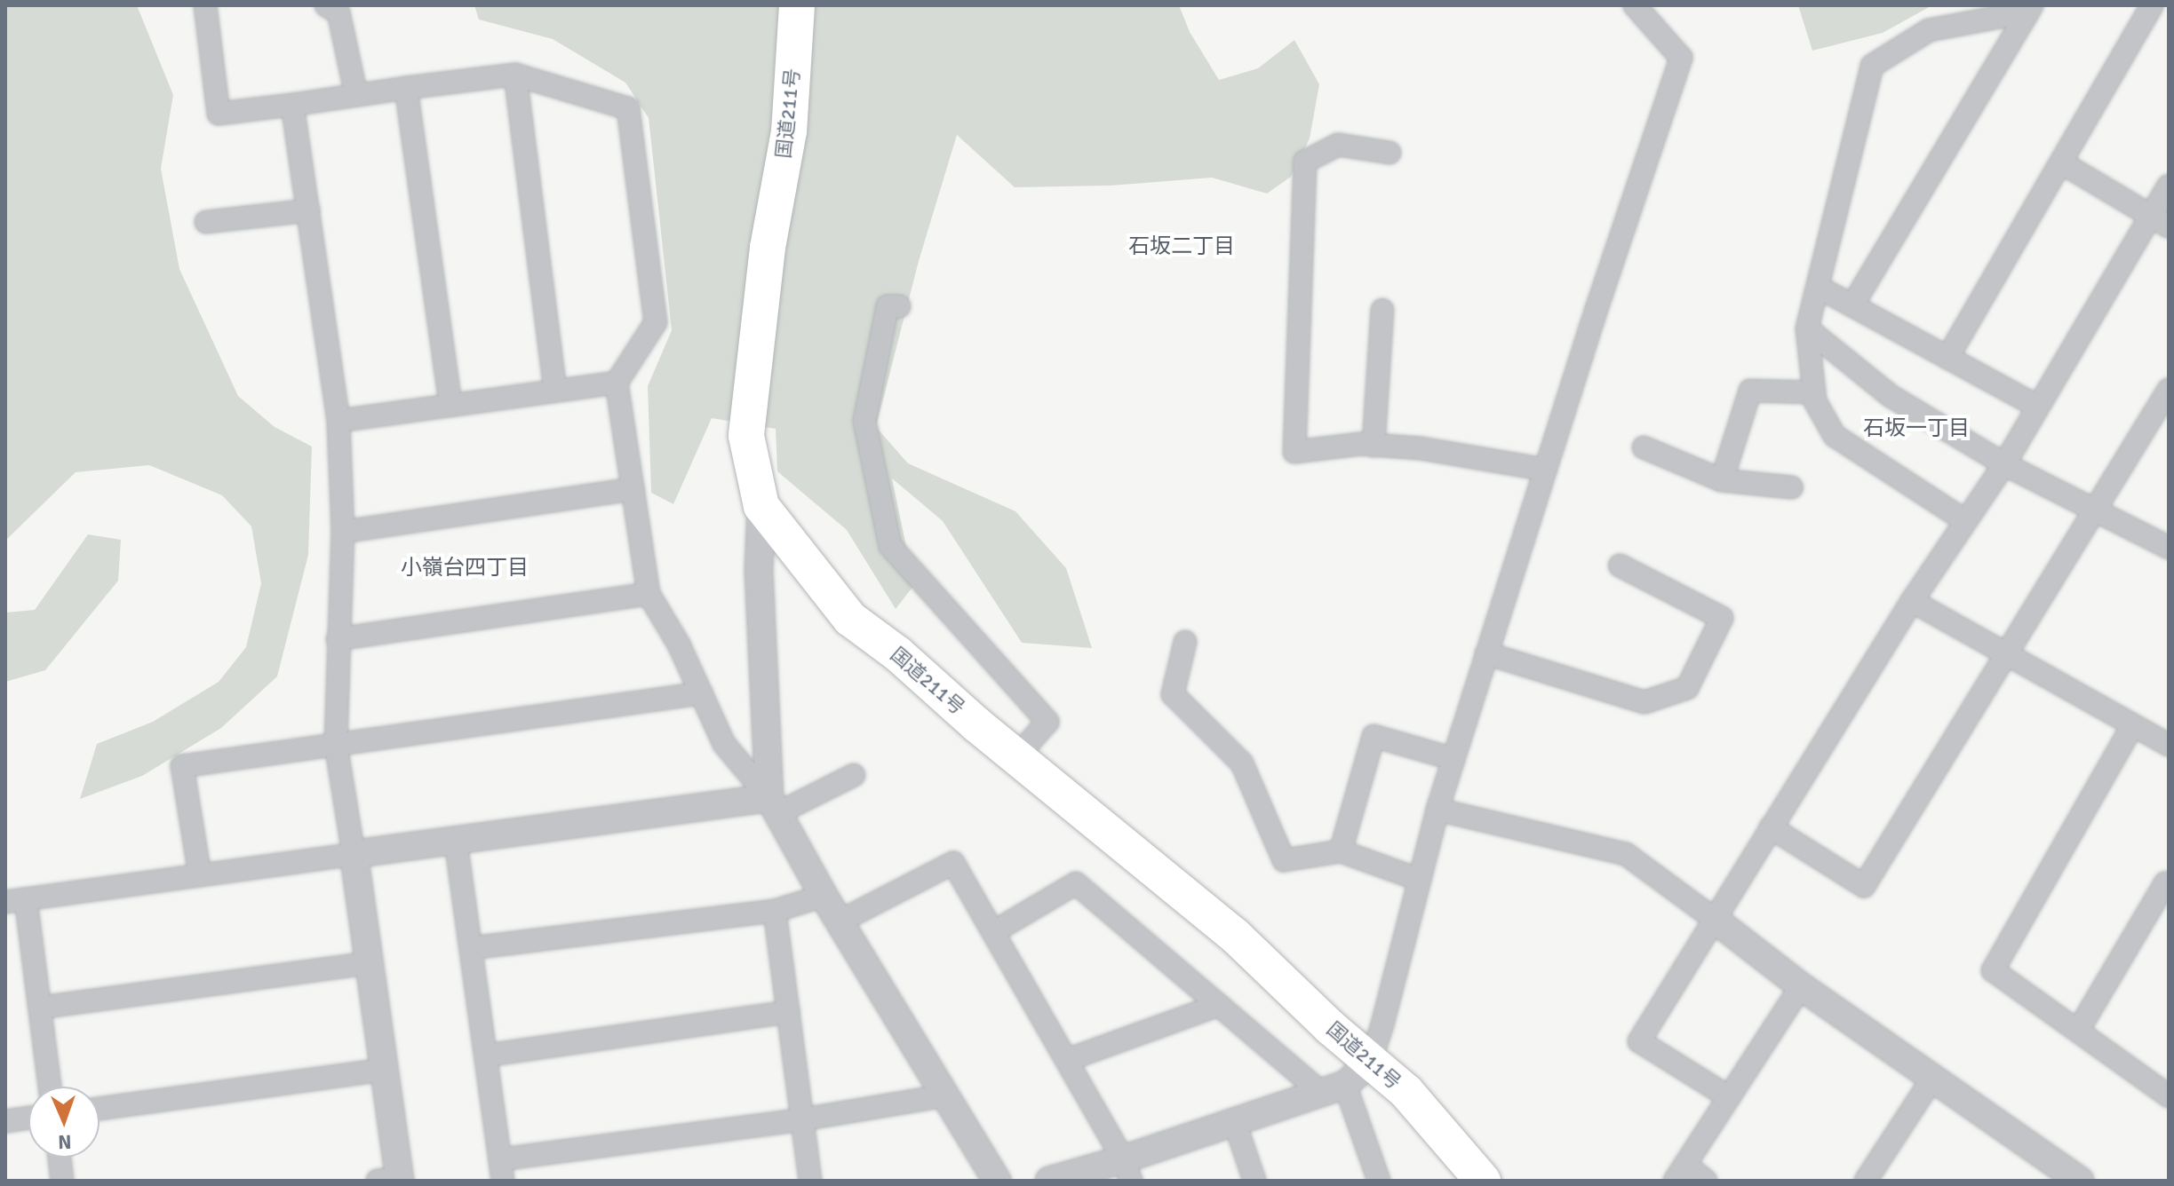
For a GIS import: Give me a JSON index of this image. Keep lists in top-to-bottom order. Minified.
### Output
{"streets":{"highway":["国道211号"]},"districts":["石坂二丁目","石坂一丁目","小嶺台四丁目"],"north":"bottom"}
